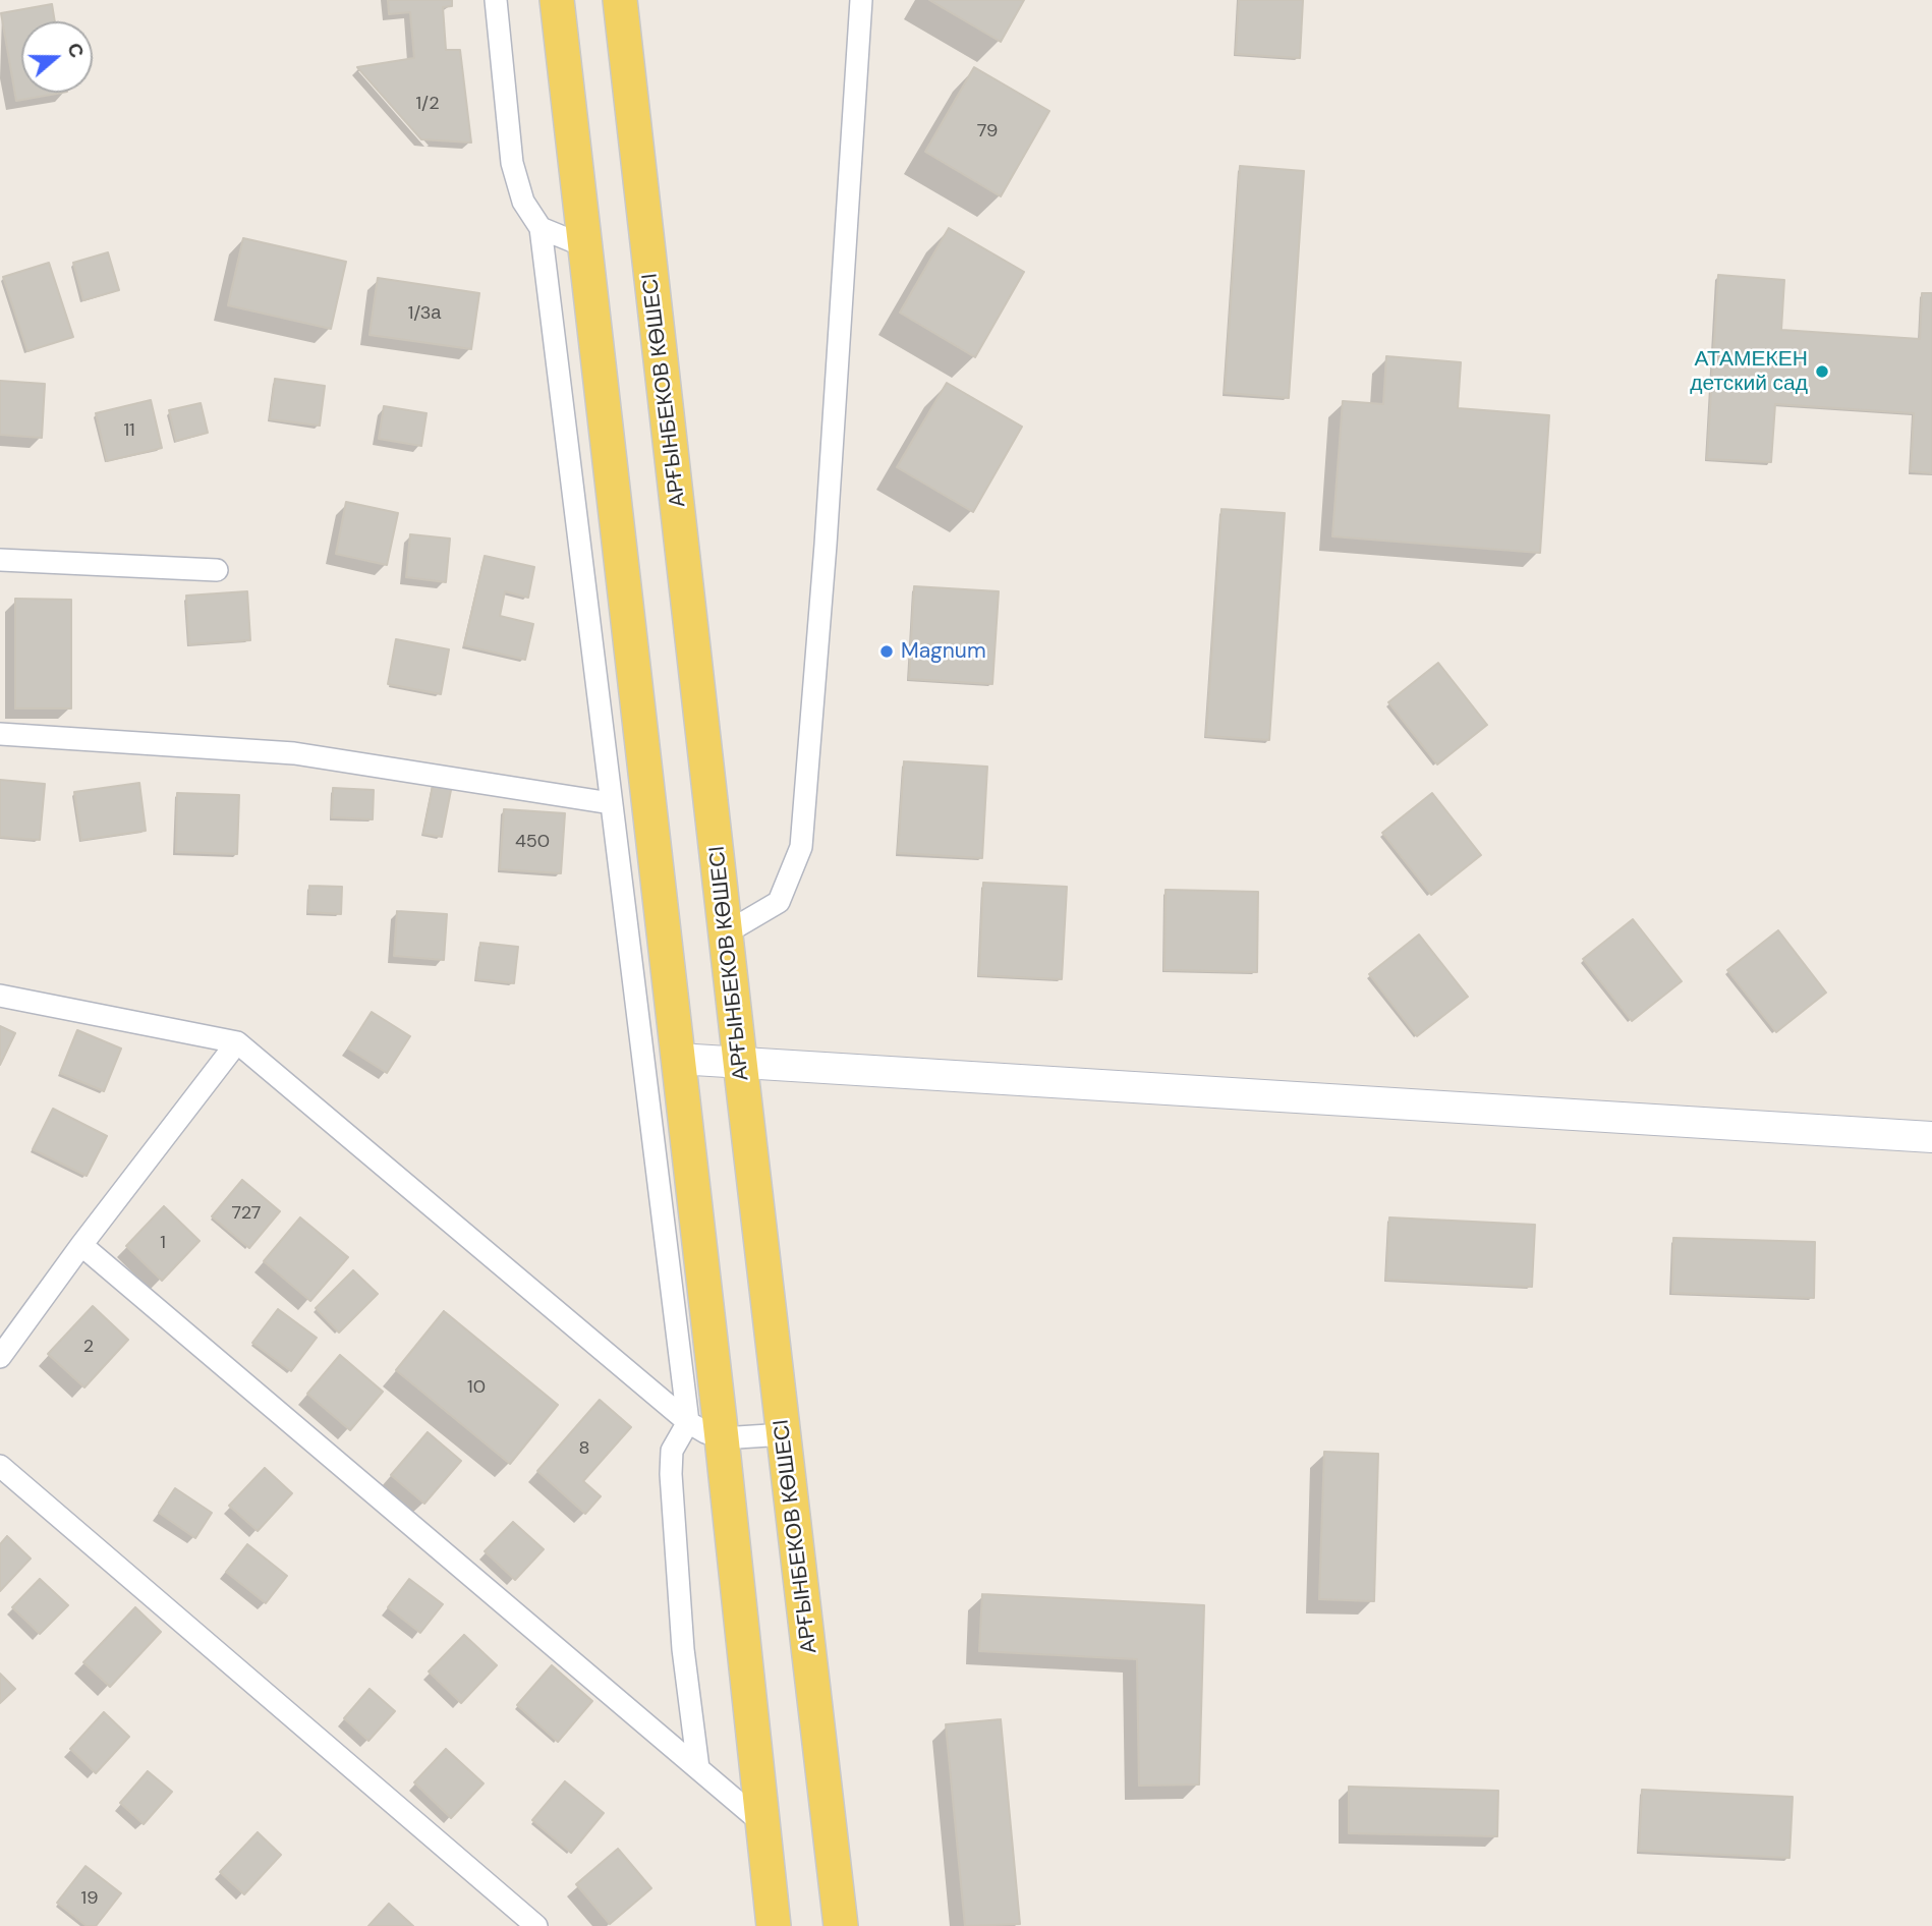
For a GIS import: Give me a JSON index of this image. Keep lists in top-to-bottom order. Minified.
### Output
{"streets":{"main road":["АРҒЫНБЕКОВ КӨШЕСІ"]},"places":["АТАМЕКЕН детский сад","Magnum"],"house_numbers":["1/2","79","1/3а","11","450","727","1","2","10","8","19"],"north":"right"}
